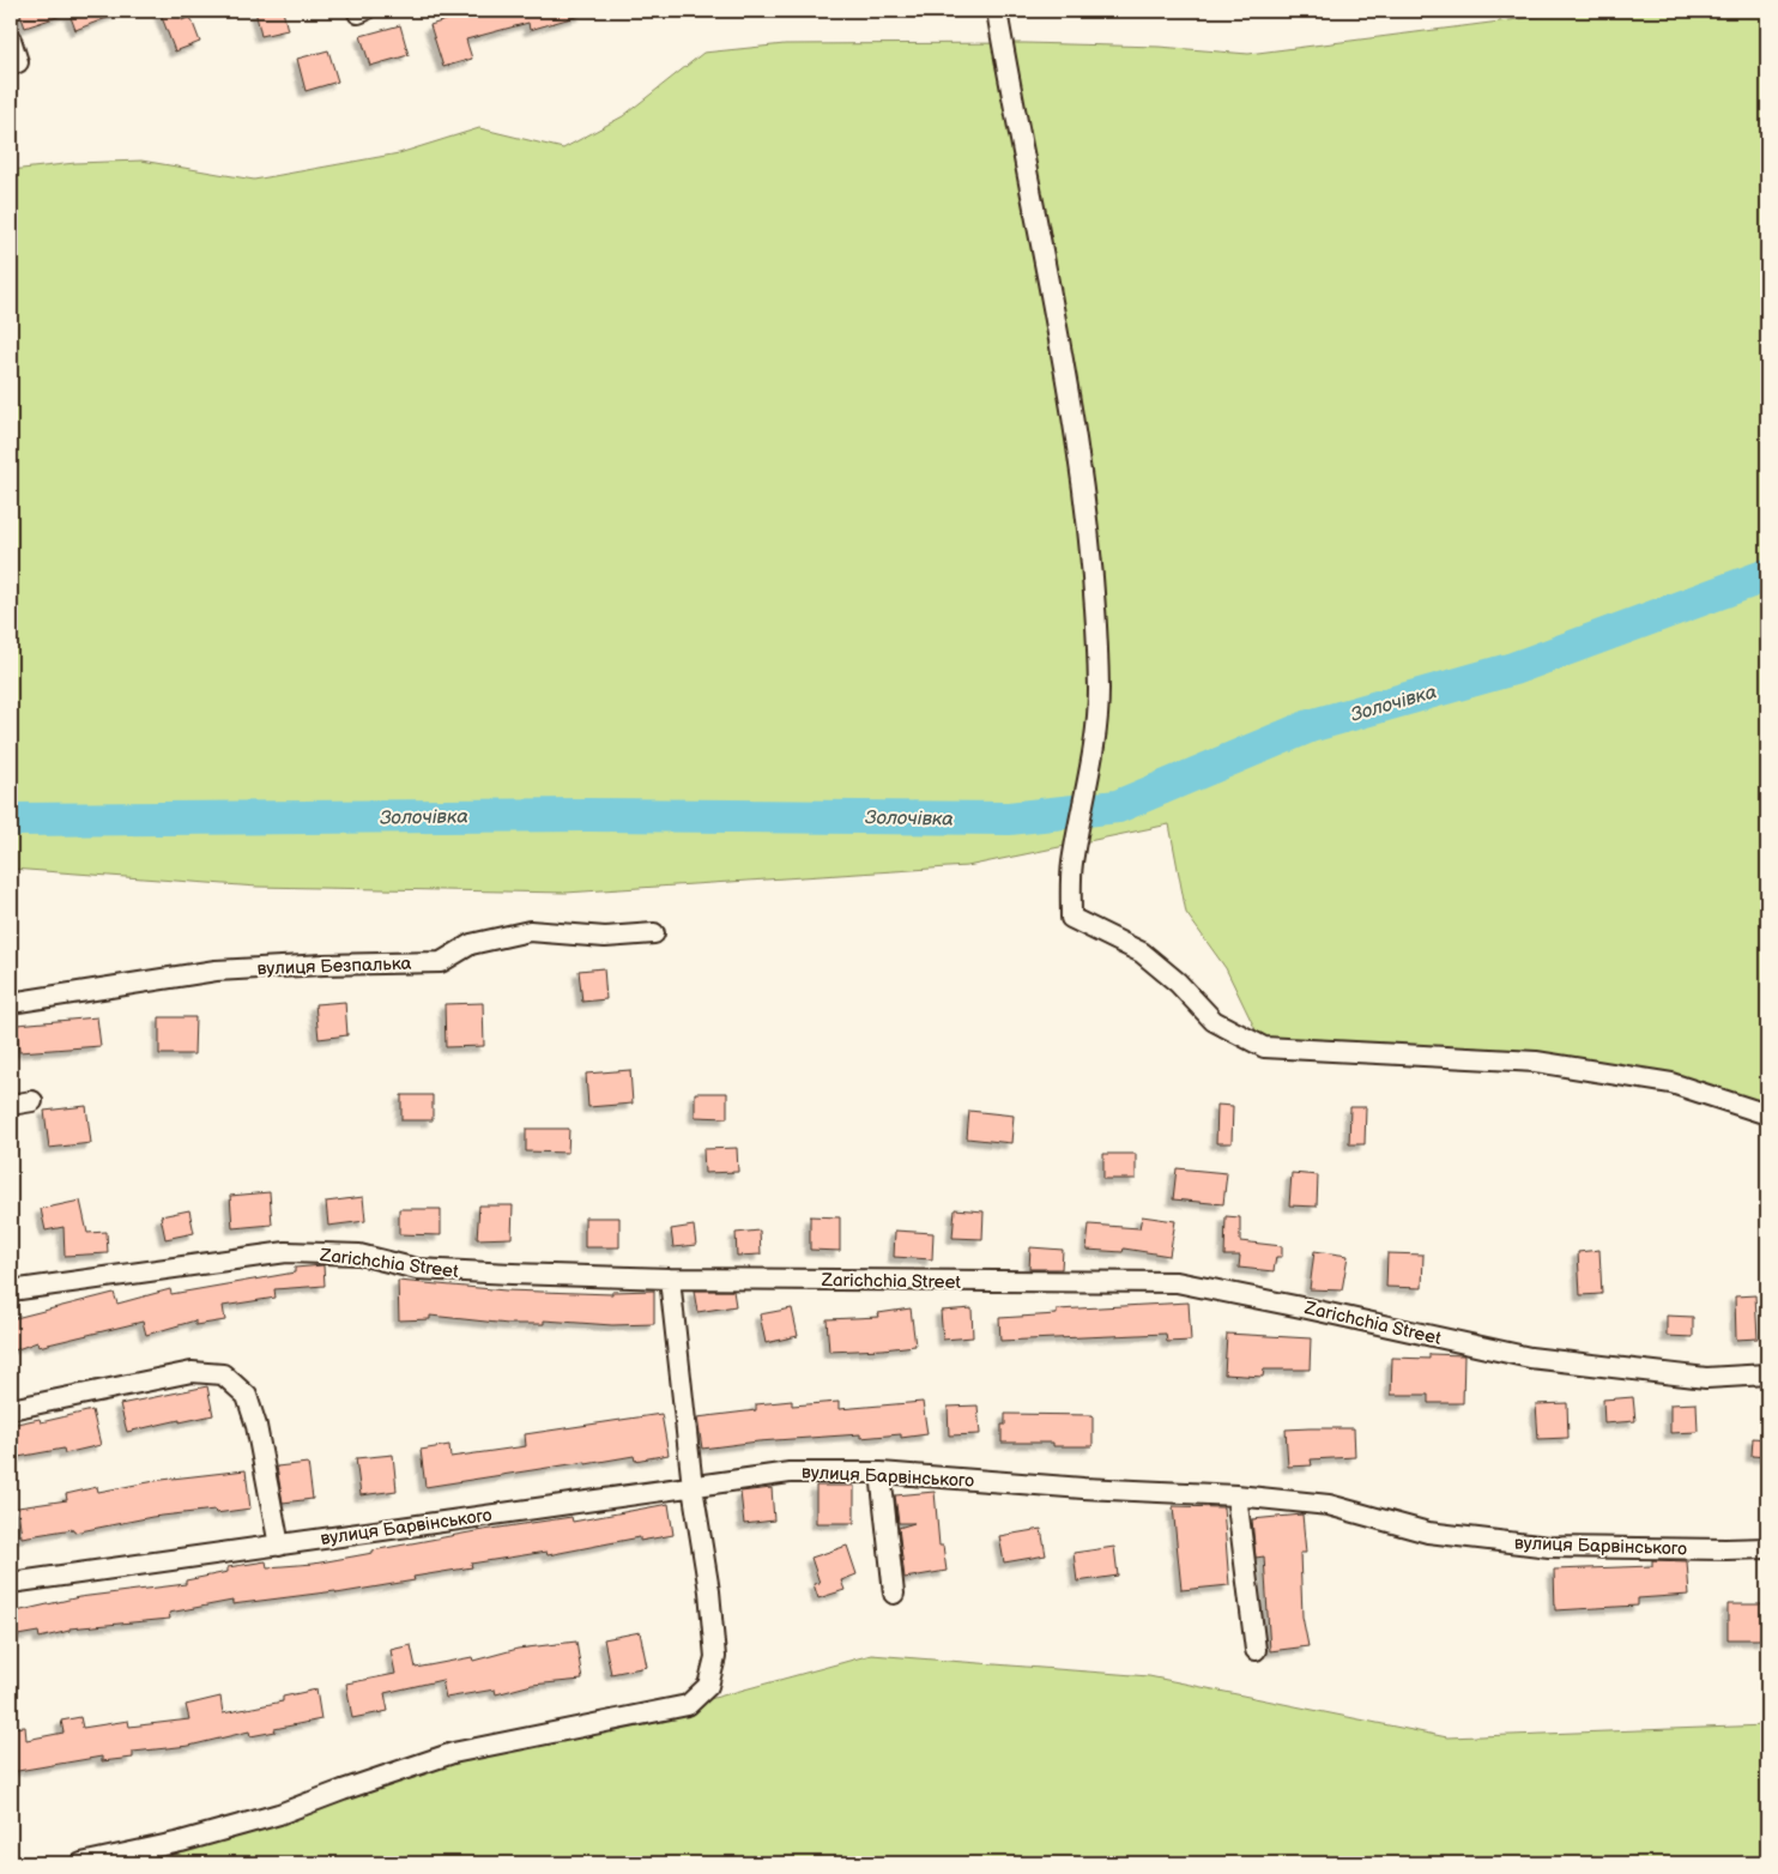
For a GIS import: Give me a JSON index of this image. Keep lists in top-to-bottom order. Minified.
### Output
{"streets":{"street":["вулиця Безпалька","Zarichchia Street","вулиця Барвінського"]},"water":["Золочівка"]}
